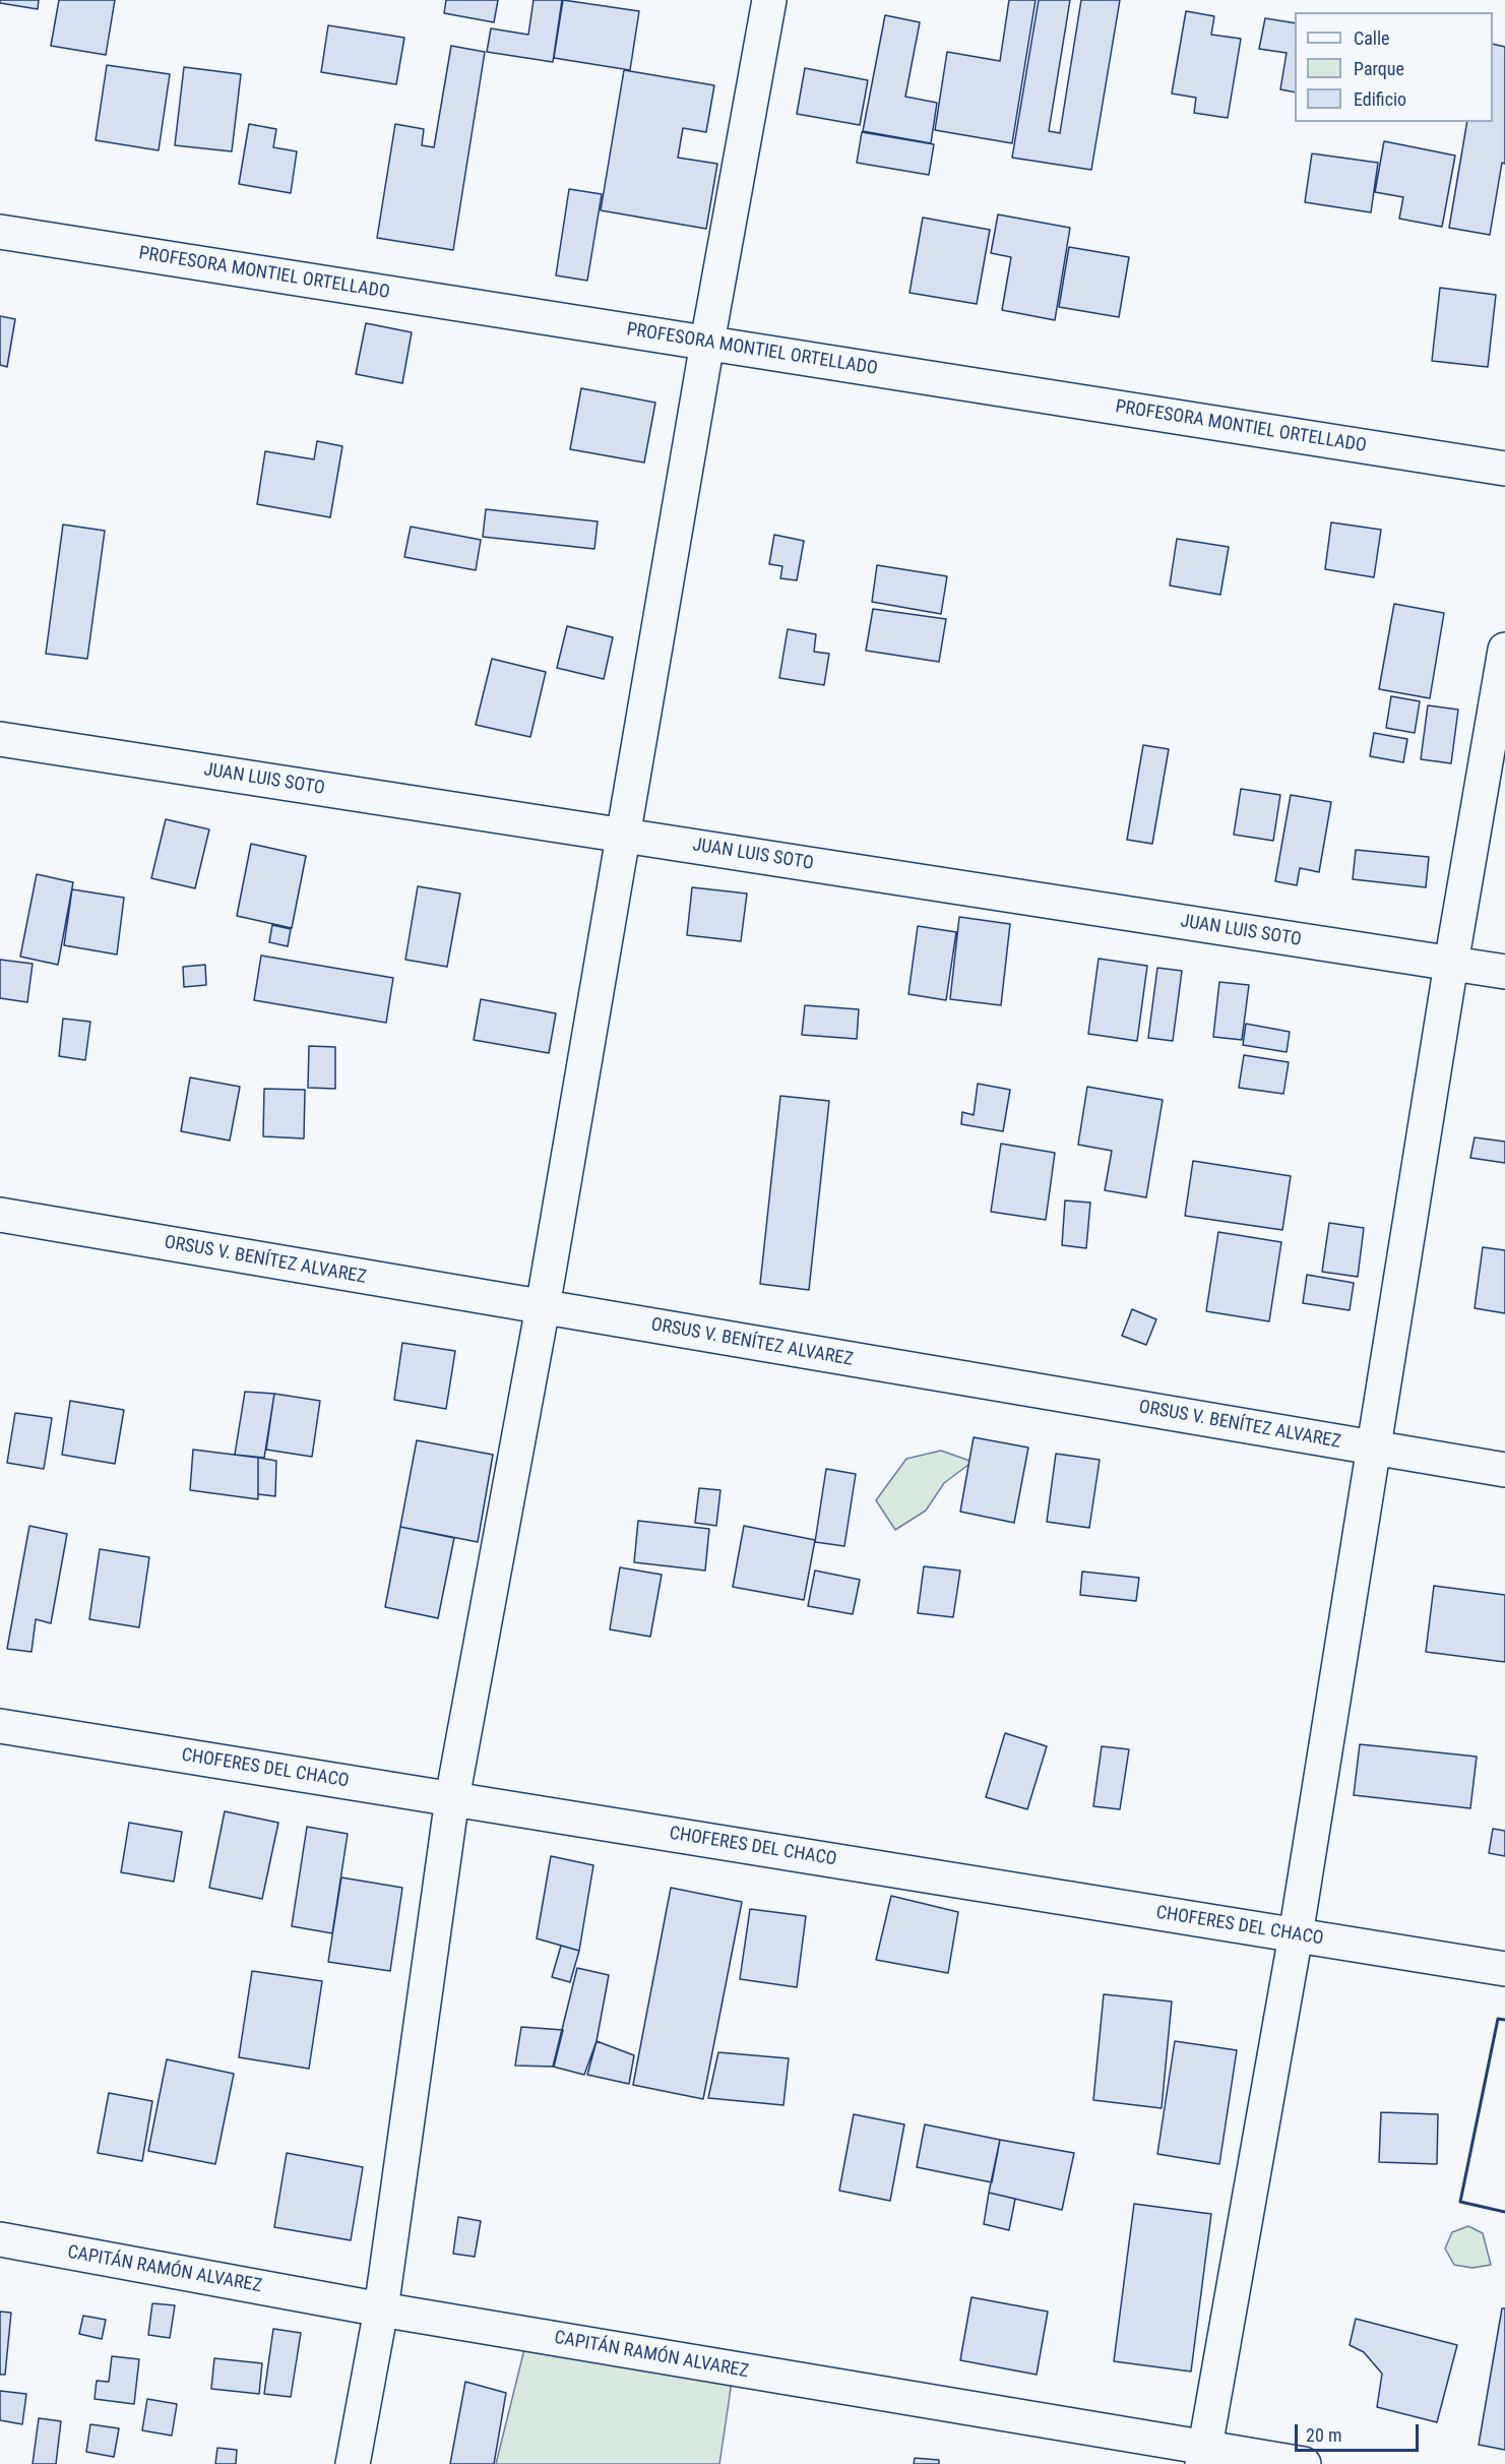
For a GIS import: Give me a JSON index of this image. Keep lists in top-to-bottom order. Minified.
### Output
{"streets":{"street":["PROFESORA MONTIEL ORTELLADO","JUAN LUIS SOTO","ORSUS V. BENÍTEZ ALVAREZ","CHOFERES DEL CHACO","CAPITÁN RAMÓN ALVAREZ"]},"legend":["Calle","Parque","Edificio"],"scale_bar":"20 m"}
